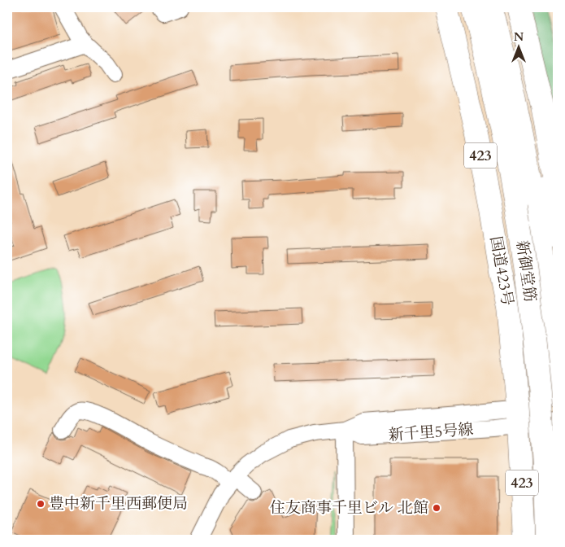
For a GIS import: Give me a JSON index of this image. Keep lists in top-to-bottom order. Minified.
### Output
{"streets":{"highway":["423","国道423号","新御堂筋"],"street":["新千里5号線"]},"crossings":[["国道423号","新千里5号線"]],"places":["豊中新千里西郵便局","住友商事千里ビル 北館"],"north":"top"}
